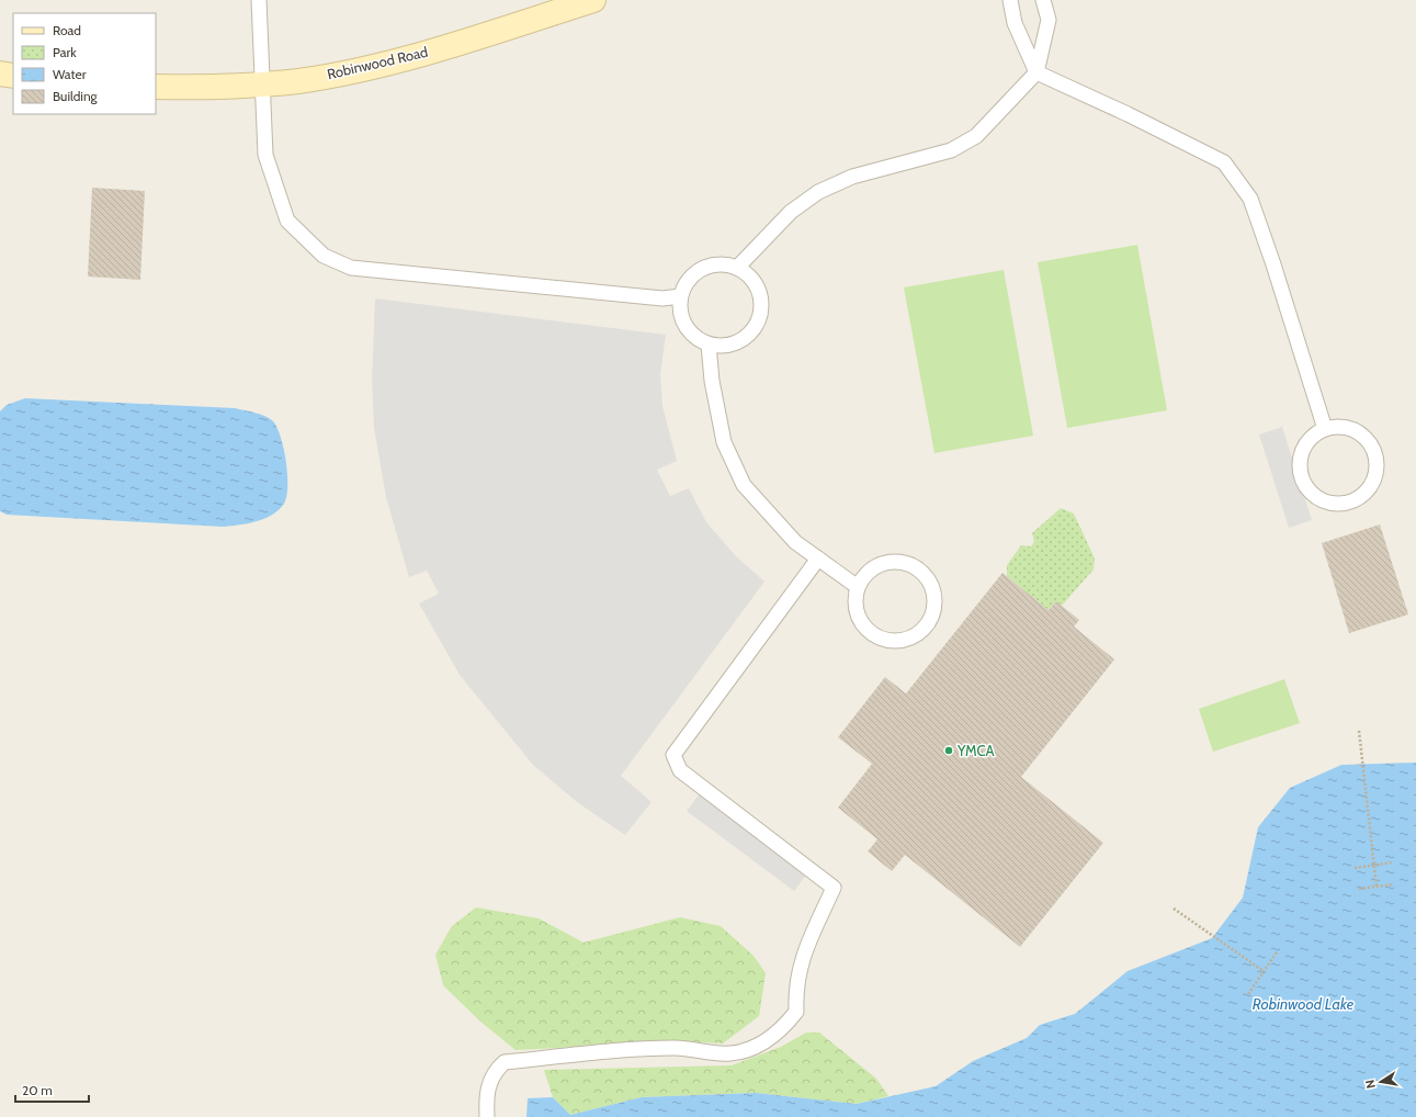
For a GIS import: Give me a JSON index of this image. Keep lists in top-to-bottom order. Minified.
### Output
{"streets":{"main road":["Robinwood Road"]},"water":["Robinwood Lake"],"places":["YMCA"],"legend":["Road","Park","Water","Building"],"scale_bar":"20 m","north":"left"}
